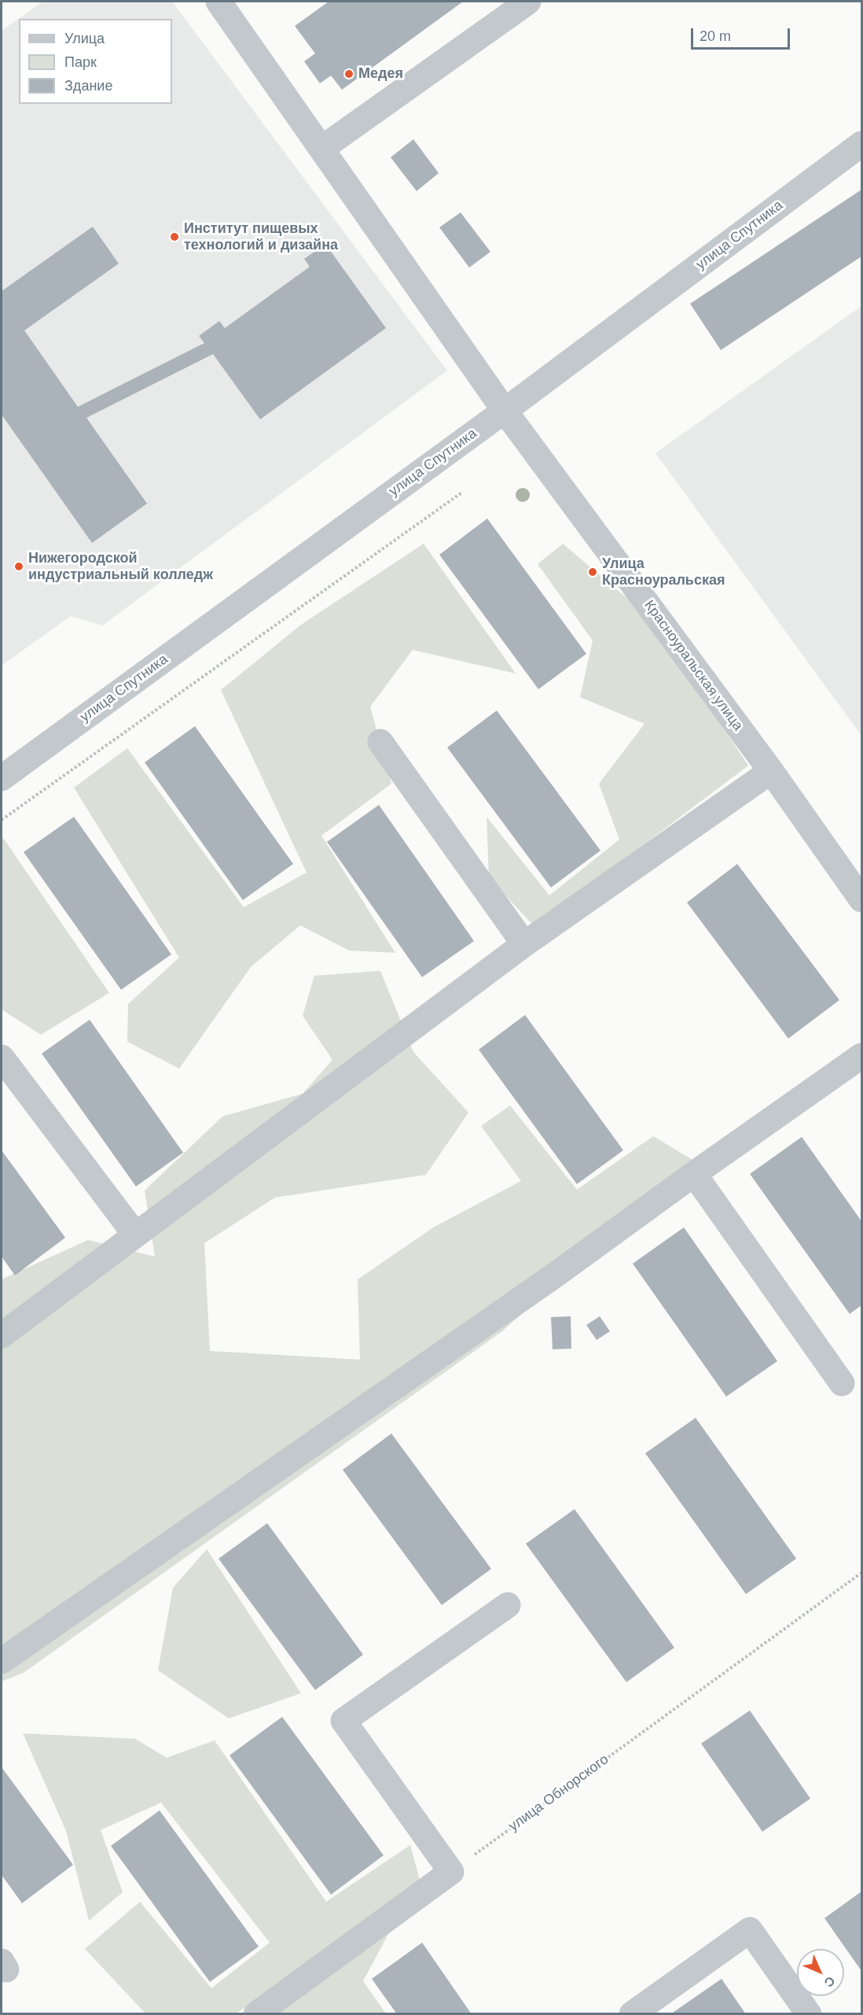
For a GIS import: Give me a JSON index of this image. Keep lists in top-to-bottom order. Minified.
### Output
{"streets":{"street":["улица Спутника","Красноуральская улица"],"path":["улица Обнорского"]},"crossings":[["улица Спутника","Красноуральская улица"]],"places":["Медея","Институт пищевых технологий и дизайна","Нижегородской индустриальный колледж","Улица Красноуральская"],"legend":["Улица","Парк","Здание"],"scale_bar":"20 m","north":"bottom right"}
